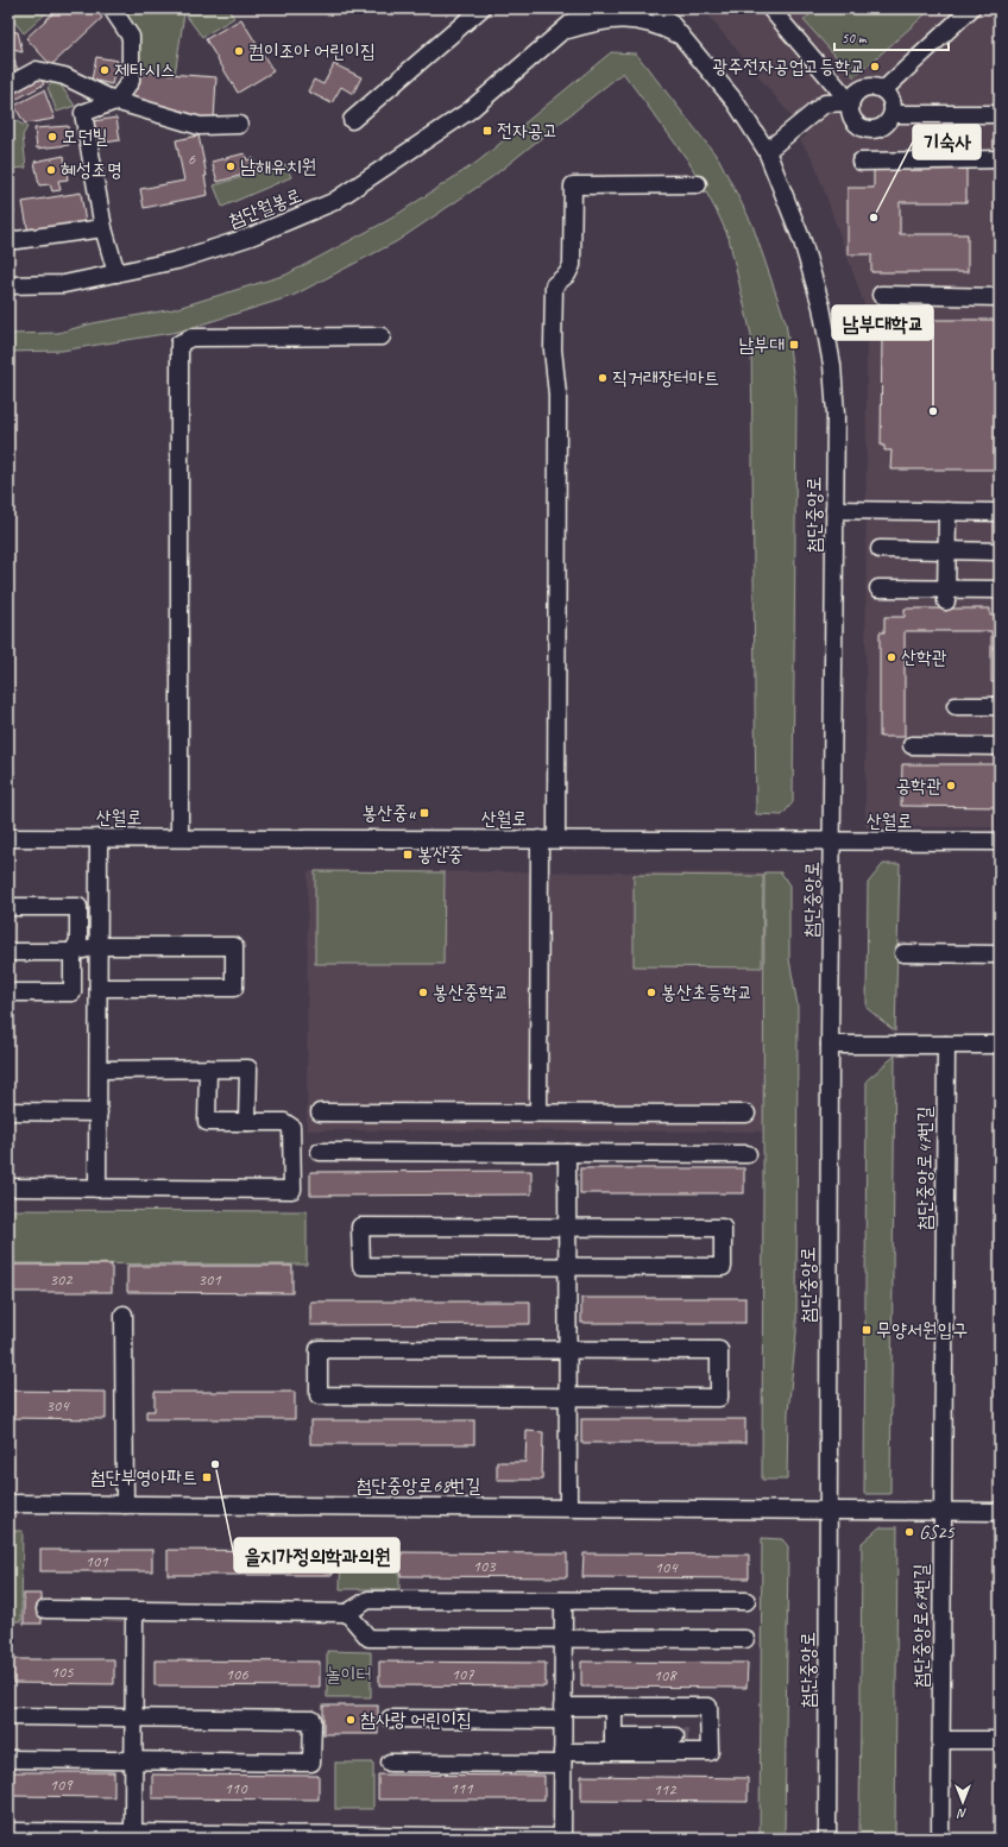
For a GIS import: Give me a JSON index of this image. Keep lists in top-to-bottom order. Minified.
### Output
{"streets":{"street":["첨단월봉로","첨단중앙로","산월로","첨단중앙로47번길","첨단중앙로68번길","첨단중앙로67번길"]},"crossings":[["첨단중앙로","산월로"],["첨단중앙로","첨단중앙로68번길"],["첨단중앙로47번길","첨단중앙로67번길"]],"parks":["놀이터"],"places":{"other":["컴이조아 어린이집","광주전자공업고등학교","제타시스","모던빌","남해유치원","혜성조명","기숙사","직거래장터마트","남부대학교","산학관","공학관","봉산중학교","봉산초등학교","을지가정의학과의원","GS25","참사랑 어린이집"],"transit":["전자공고","남부대","봉산중u","봉산중","무양서원입구","첨단부영아파트"]},"house_numbers":["6","302","301","304","101","103","104","105","106","107","108","109","110","111","112"],"scale_bar":"50 m","north":"bottom"}
